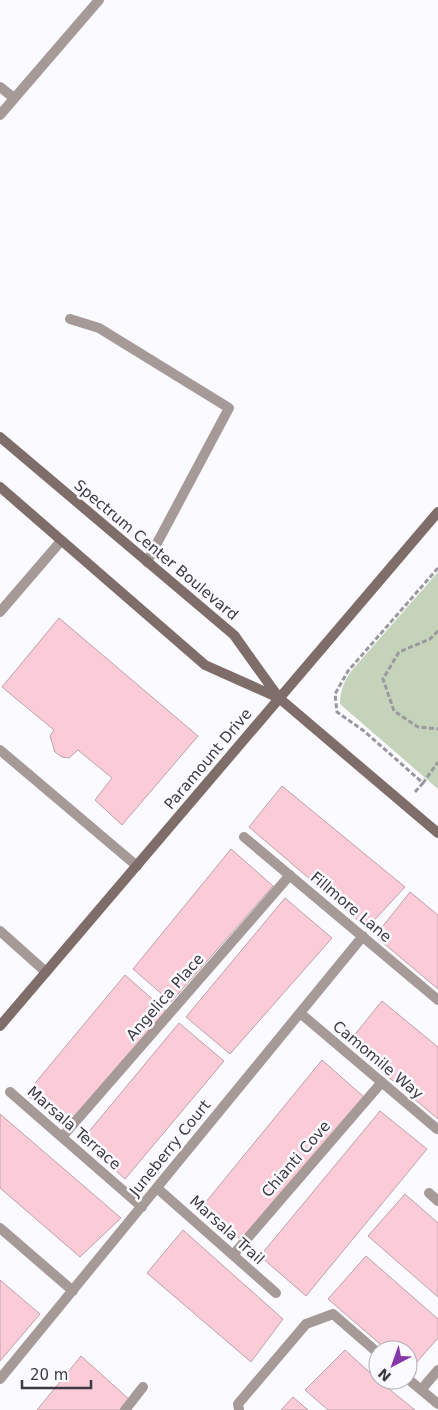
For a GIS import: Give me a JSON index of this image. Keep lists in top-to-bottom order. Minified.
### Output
{"streets":{"street":["Spectrum Center Boulevard","Paramount Drive","Fillmore Lane","Angelica Place","Camomile Way","Marsala Terrace","Juneberry Court","Chianti Cove","Marsala Trail"]},"crossings":[["Spectrum Center Boulevard","Paramount Drive"],["Fillmore Lane","Angelica Place"],["Fillmore Lane","Juneberry Court"],["Angelica Place","Marsala Terrace"],["Camomile Way","Juneberry Court"],["Camomile Way","Chianti Cove"],["Marsala Terrace","Juneberry Court"],["Juneberry Court","Marsala Trail"],["Chianti Cove","Marsala Trail"]],"scale_bar":"20 m","north":"bottom left"}
